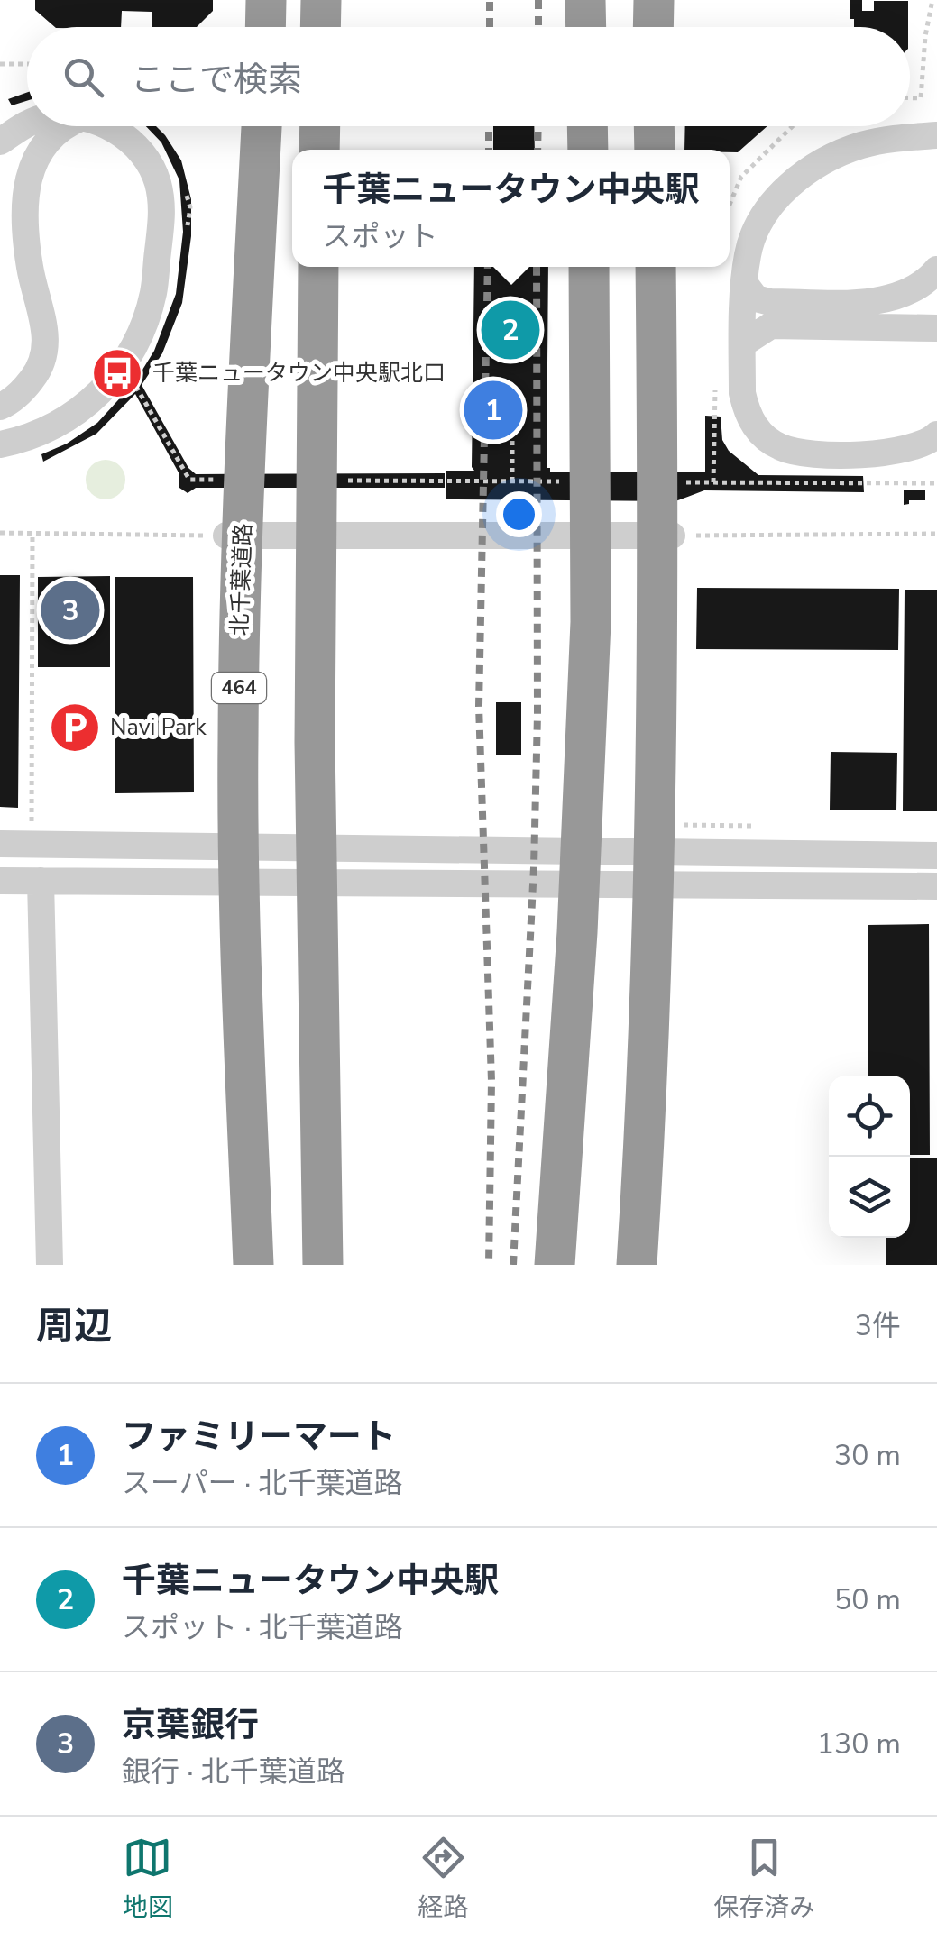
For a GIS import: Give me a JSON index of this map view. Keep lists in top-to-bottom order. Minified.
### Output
{"streets":{"highway":["北千葉道路","464"]},"places":{"bus stop":["千葉ニュータウン中央駅北口"],"parking":["Navi Park"]},"page":{"search":"ここで検索","popup":["千葉ニュータウン中央駅","スポット"],"pins":["2","1","3"],"heading":["周辺","3件"],"list":[{"mark":"1","name":"ファミリーマート","note":"スーパー · 北千葉道路","value":"30 m"},{"mark":"2","name":"千葉ニュータウン中央駅","note":"スポット · 北千葉道路","value":"50 m"},{"mark":"3","name":"京葉銀行","note":"銀行 · 北千葉道路","value":"130 m"}],"nav":["地図","経路","保存済み"]}}
